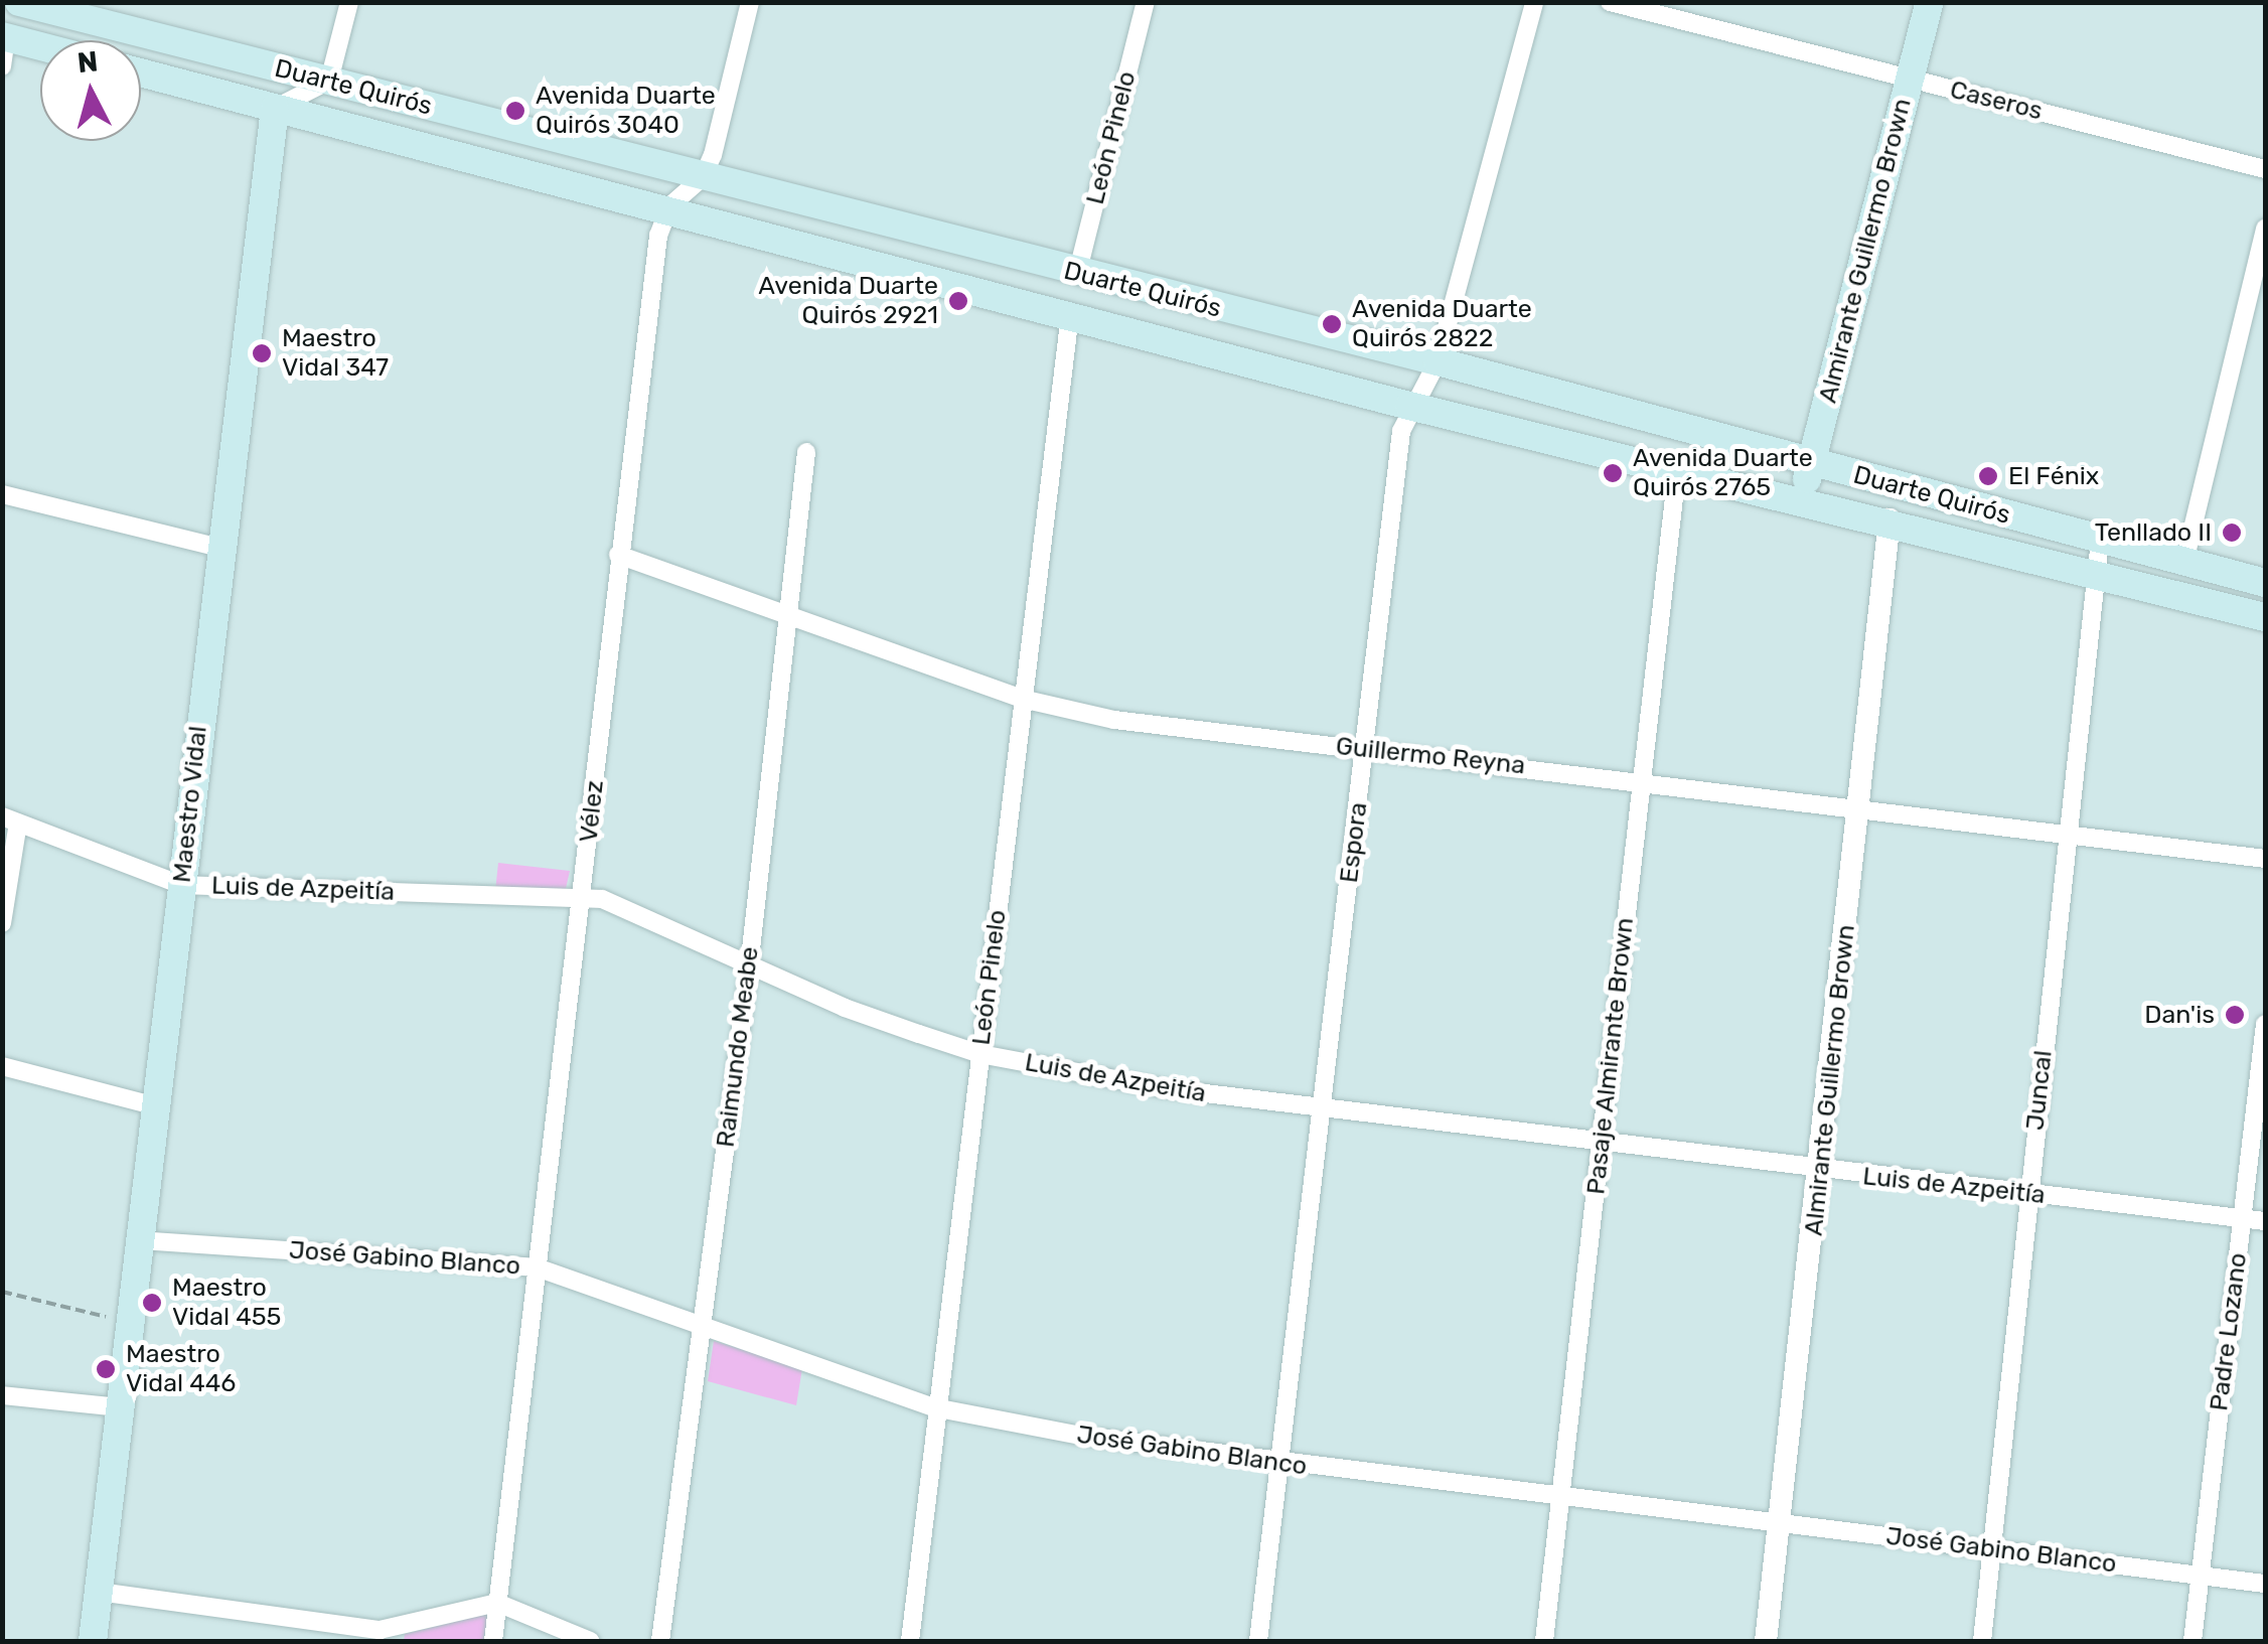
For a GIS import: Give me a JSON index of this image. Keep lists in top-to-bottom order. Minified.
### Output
{"streets":{"main road":["Duarte Quirós","Almirante Guillermo Brown","Maestro Vidal"],"street":["Caseros","León Pinelo","Guillermo Reyna","Vélez","Espora","Luis de Azpeitía","Raimundo Meabe","Pasaje Almirante Brown","Juncal","José Gabino Blanco","Padre Lozano"]},"crossings":[["Duarte Quirós","León Pinelo"],["Duarte Quirós","Almirante Guillermo Brown"],["Duarte Quirós","Maestro Vidal"],["Duarte Quirós","Vélez"],["Duarte Quirós","Espora"],["Duarte Quirós","Pasaje Almirante Brown"],["Duarte Quirós","Juncal"],["Caseros","Almirante Guillermo Brown"],["León Pinelo","Guillermo Reyna"],["León Pinelo","Luis de Azpeitía"],["León Pinelo","José Gabino Blanco"],["Almirante Guillermo Brown","Guillermo Reyna"],["Almirante Guillermo Brown","Luis de Azpeitía"],["Almirante Guillermo Brown","José Gabino Blanco"],["Guillermo Reyna","Vélez"],["Guillermo Reyna","Espora"],["Guillermo Reyna","Raimundo Meabe"],["Guillermo Reyna","Pasaje Almirante Brown"],["Guillermo Reyna","Juncal"],["Maestro Vidal","Luis de Azpeitía"],["Maestro Vidal","José Gabino Blanco"],["Vélez","Luis de Azpeitía"],["Vélez","José Gabino Blanco"],["Espora","Luis de Azpeitía"],["Espora","José Gabino Blanco"],["Luis de Azpeitía","Raimundo Meabe"],["Luis de Azpeitía","Pasaje Almirante Brown"],["Luis de Azpeitía","Juncal"],["Luis de Azpeitía","Padre Lozano"],["Raimundo Meabe","José Gabino Blanco"],["Pasaje Almirante Brown","José Gabino Blanco"],["Juncal","José Gabino Blanco"],["José Gabino Blanco","Padre Lozano"]],"places":["Avenida Duarte Quirós 3040","Avenida Duarte Quirós 2921","Avenida Duarte Quirós 2822","Maestro Vidal 347","Avenida Duarte Quirós 2765","El Fénix","Tenllado II","Dan'is","Maestro Vidal 455","Maestro Vidal 446"],"north":"top"}
